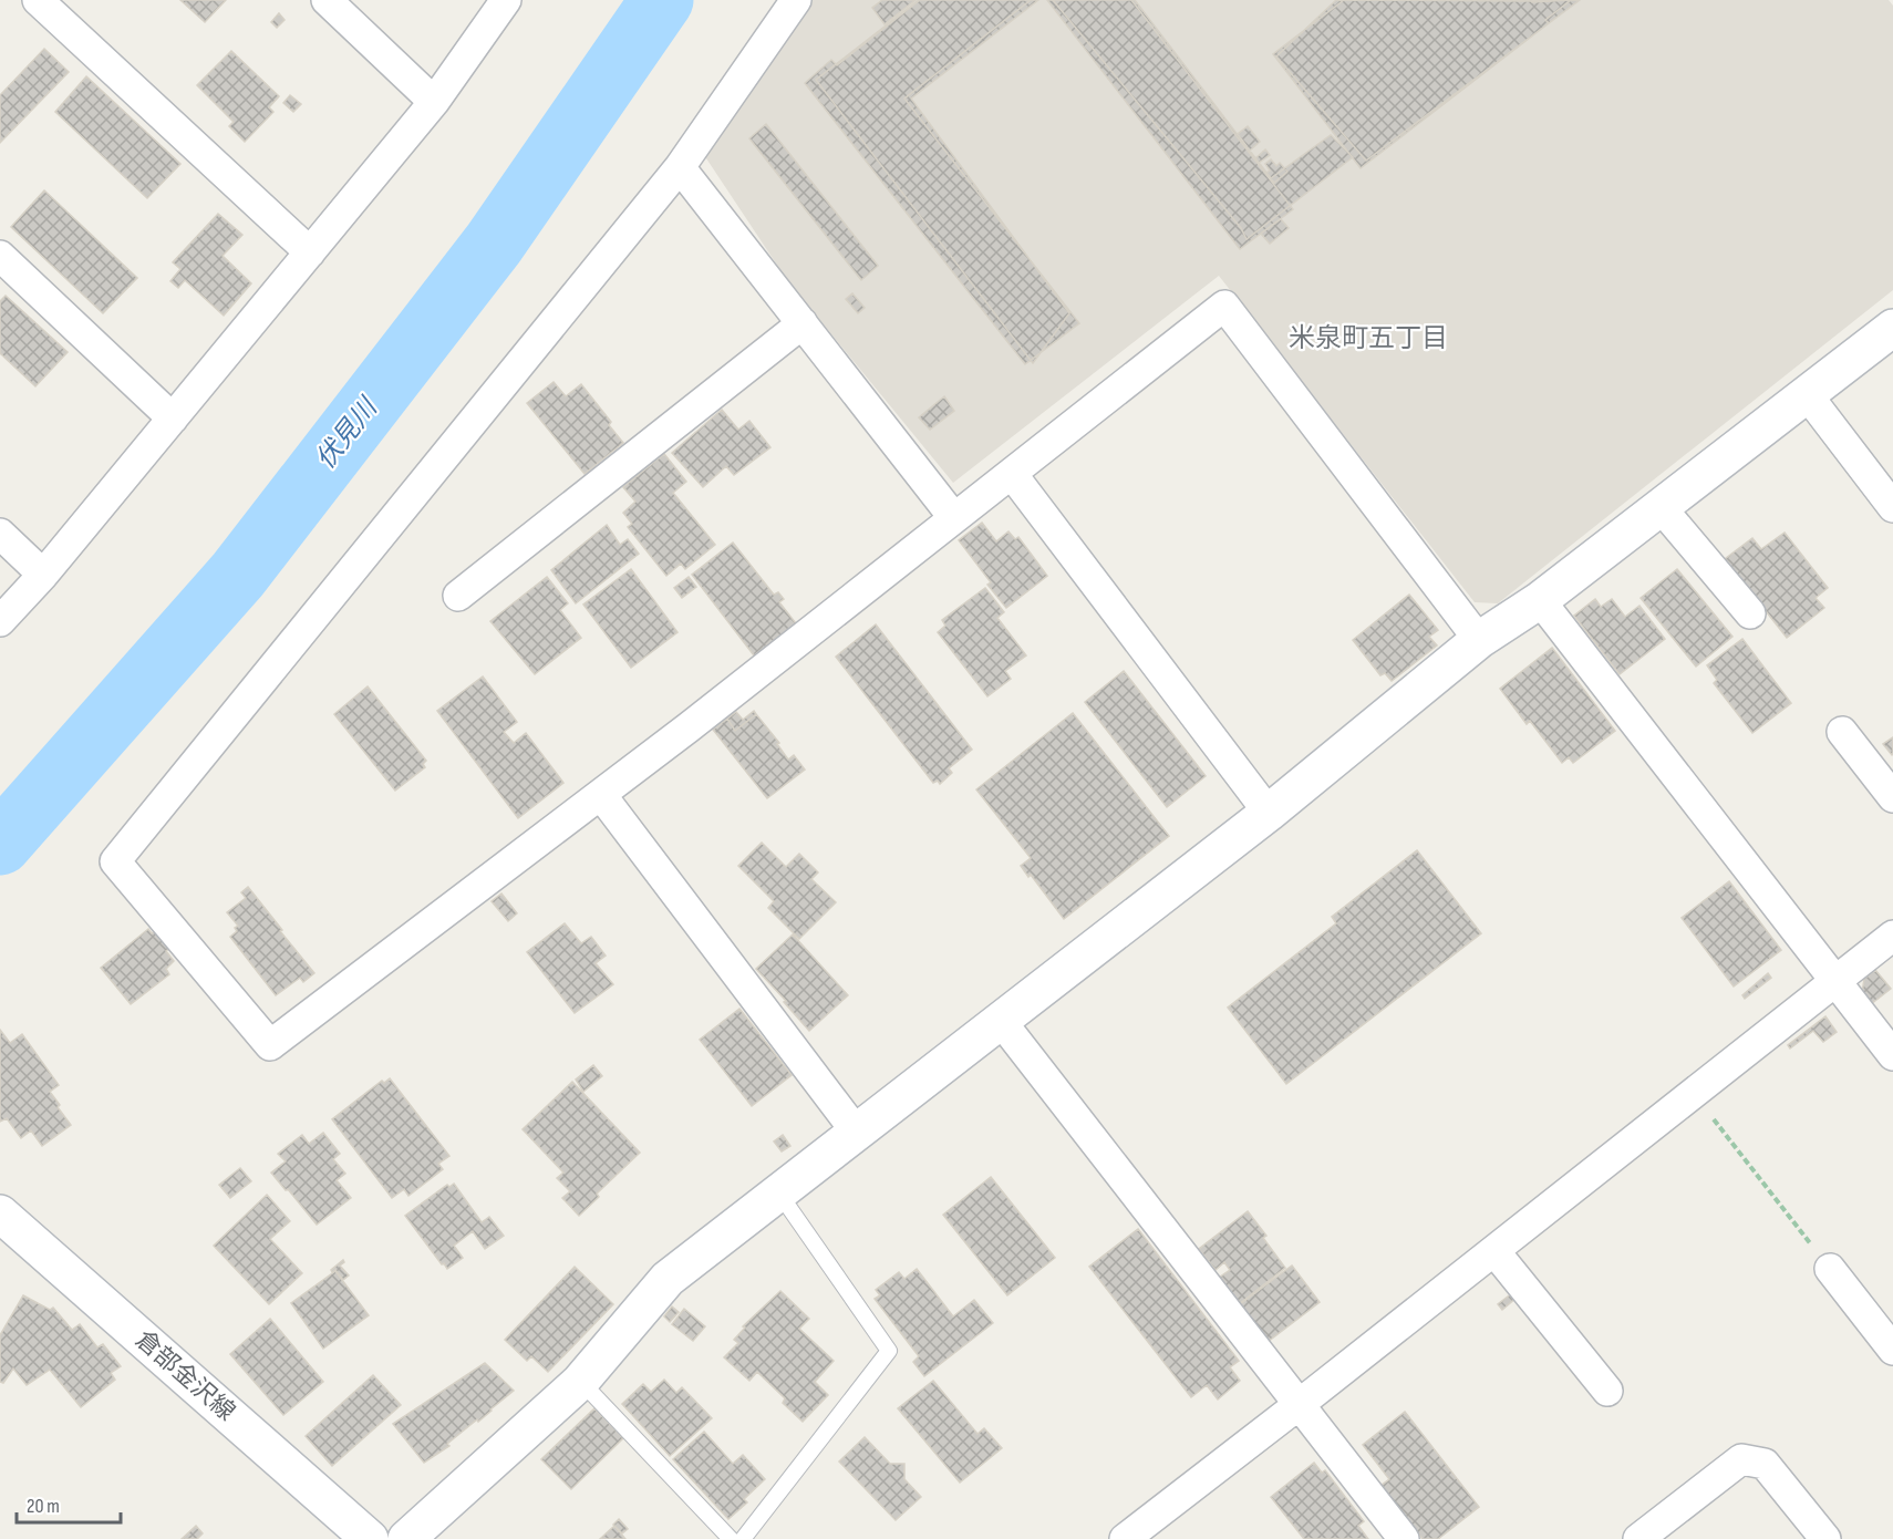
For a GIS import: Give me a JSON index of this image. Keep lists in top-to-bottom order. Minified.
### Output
{"streets":{"street":["倉部金沢線"]},"districts":["米泉町五丁目"],"water":["伏見川"],"scale_bar":"20 m"}
